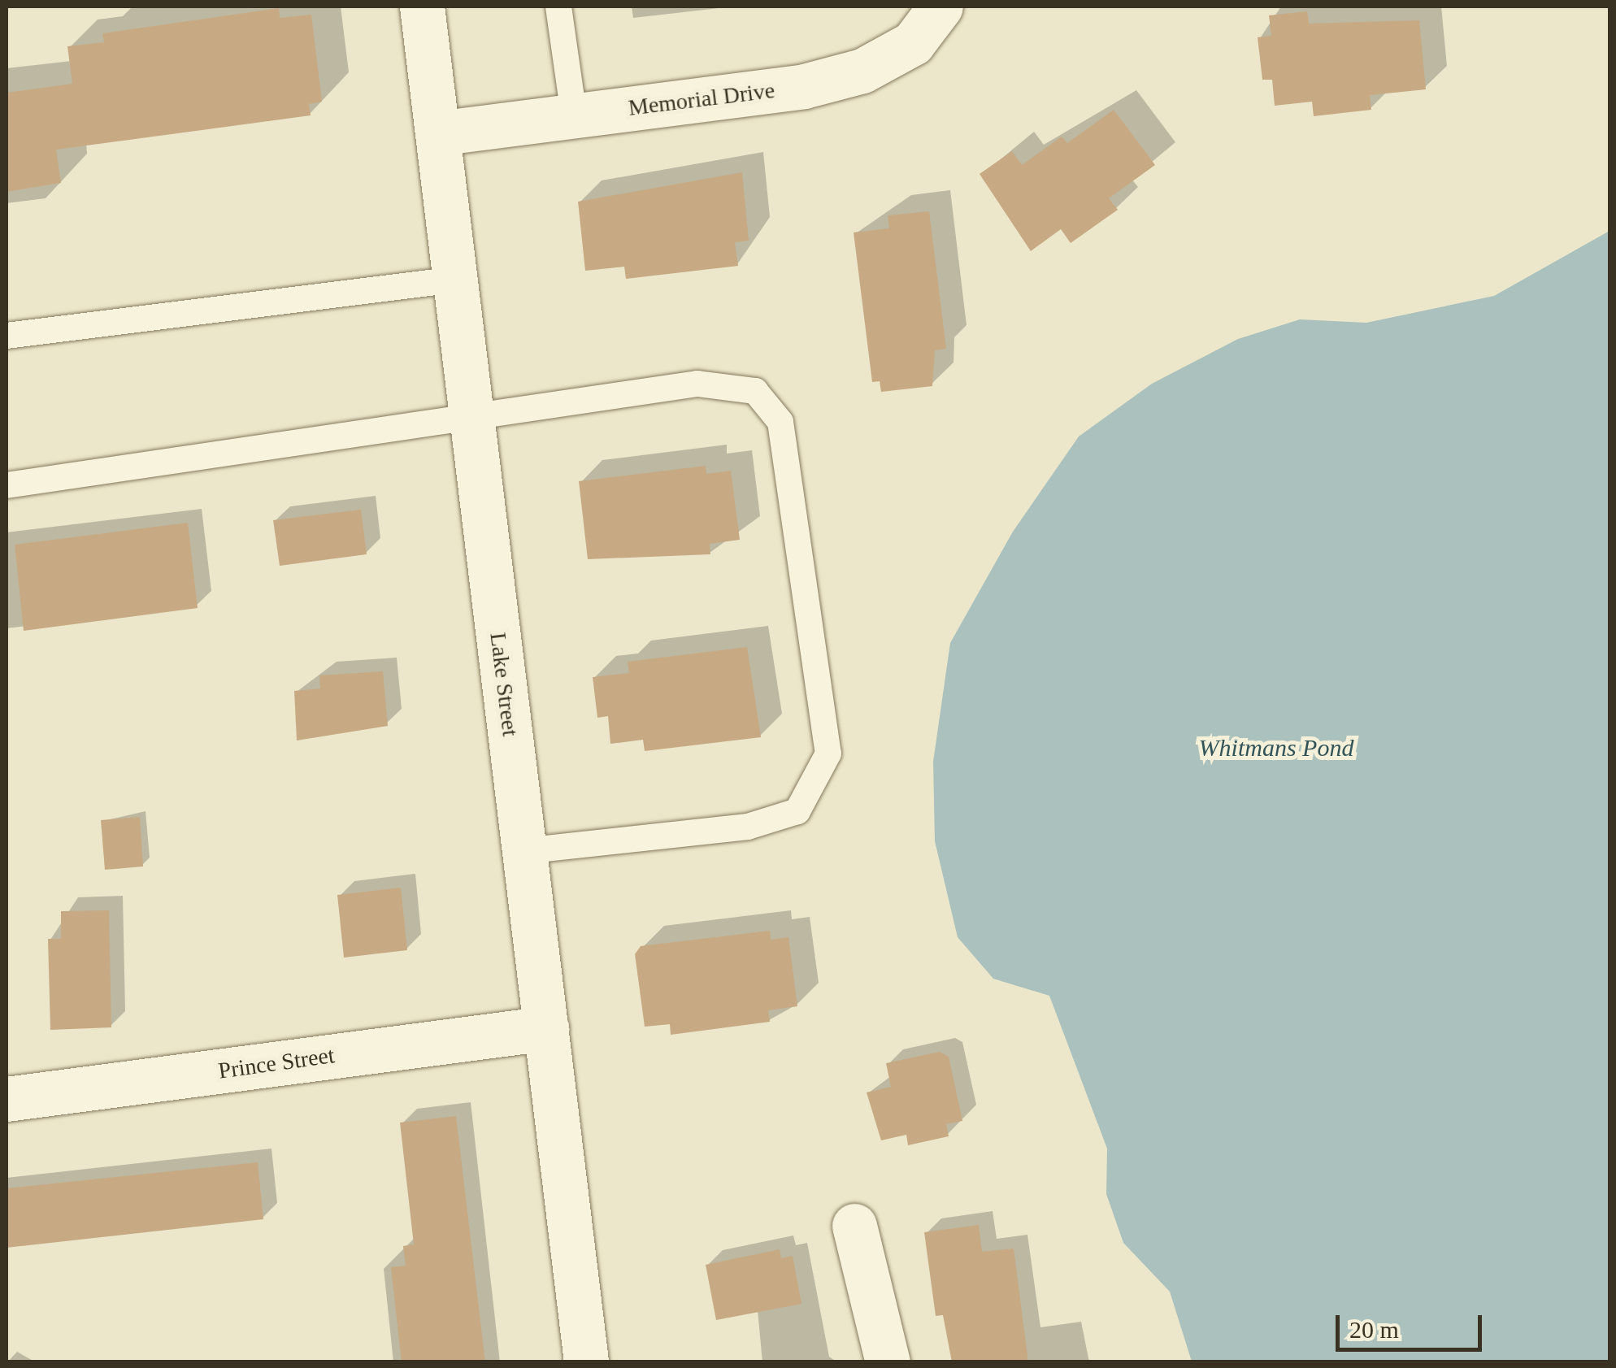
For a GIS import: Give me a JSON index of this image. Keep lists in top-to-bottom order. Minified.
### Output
{"streets":{"street":["Memorial Drive","Lake Street","Prince Street"]},"crossings":[["Memorial Drive","Lake Street"],["Lake Street","Prince Street"]],"water":["Whitmans Pond"],"scale_bar":"20 m"}
